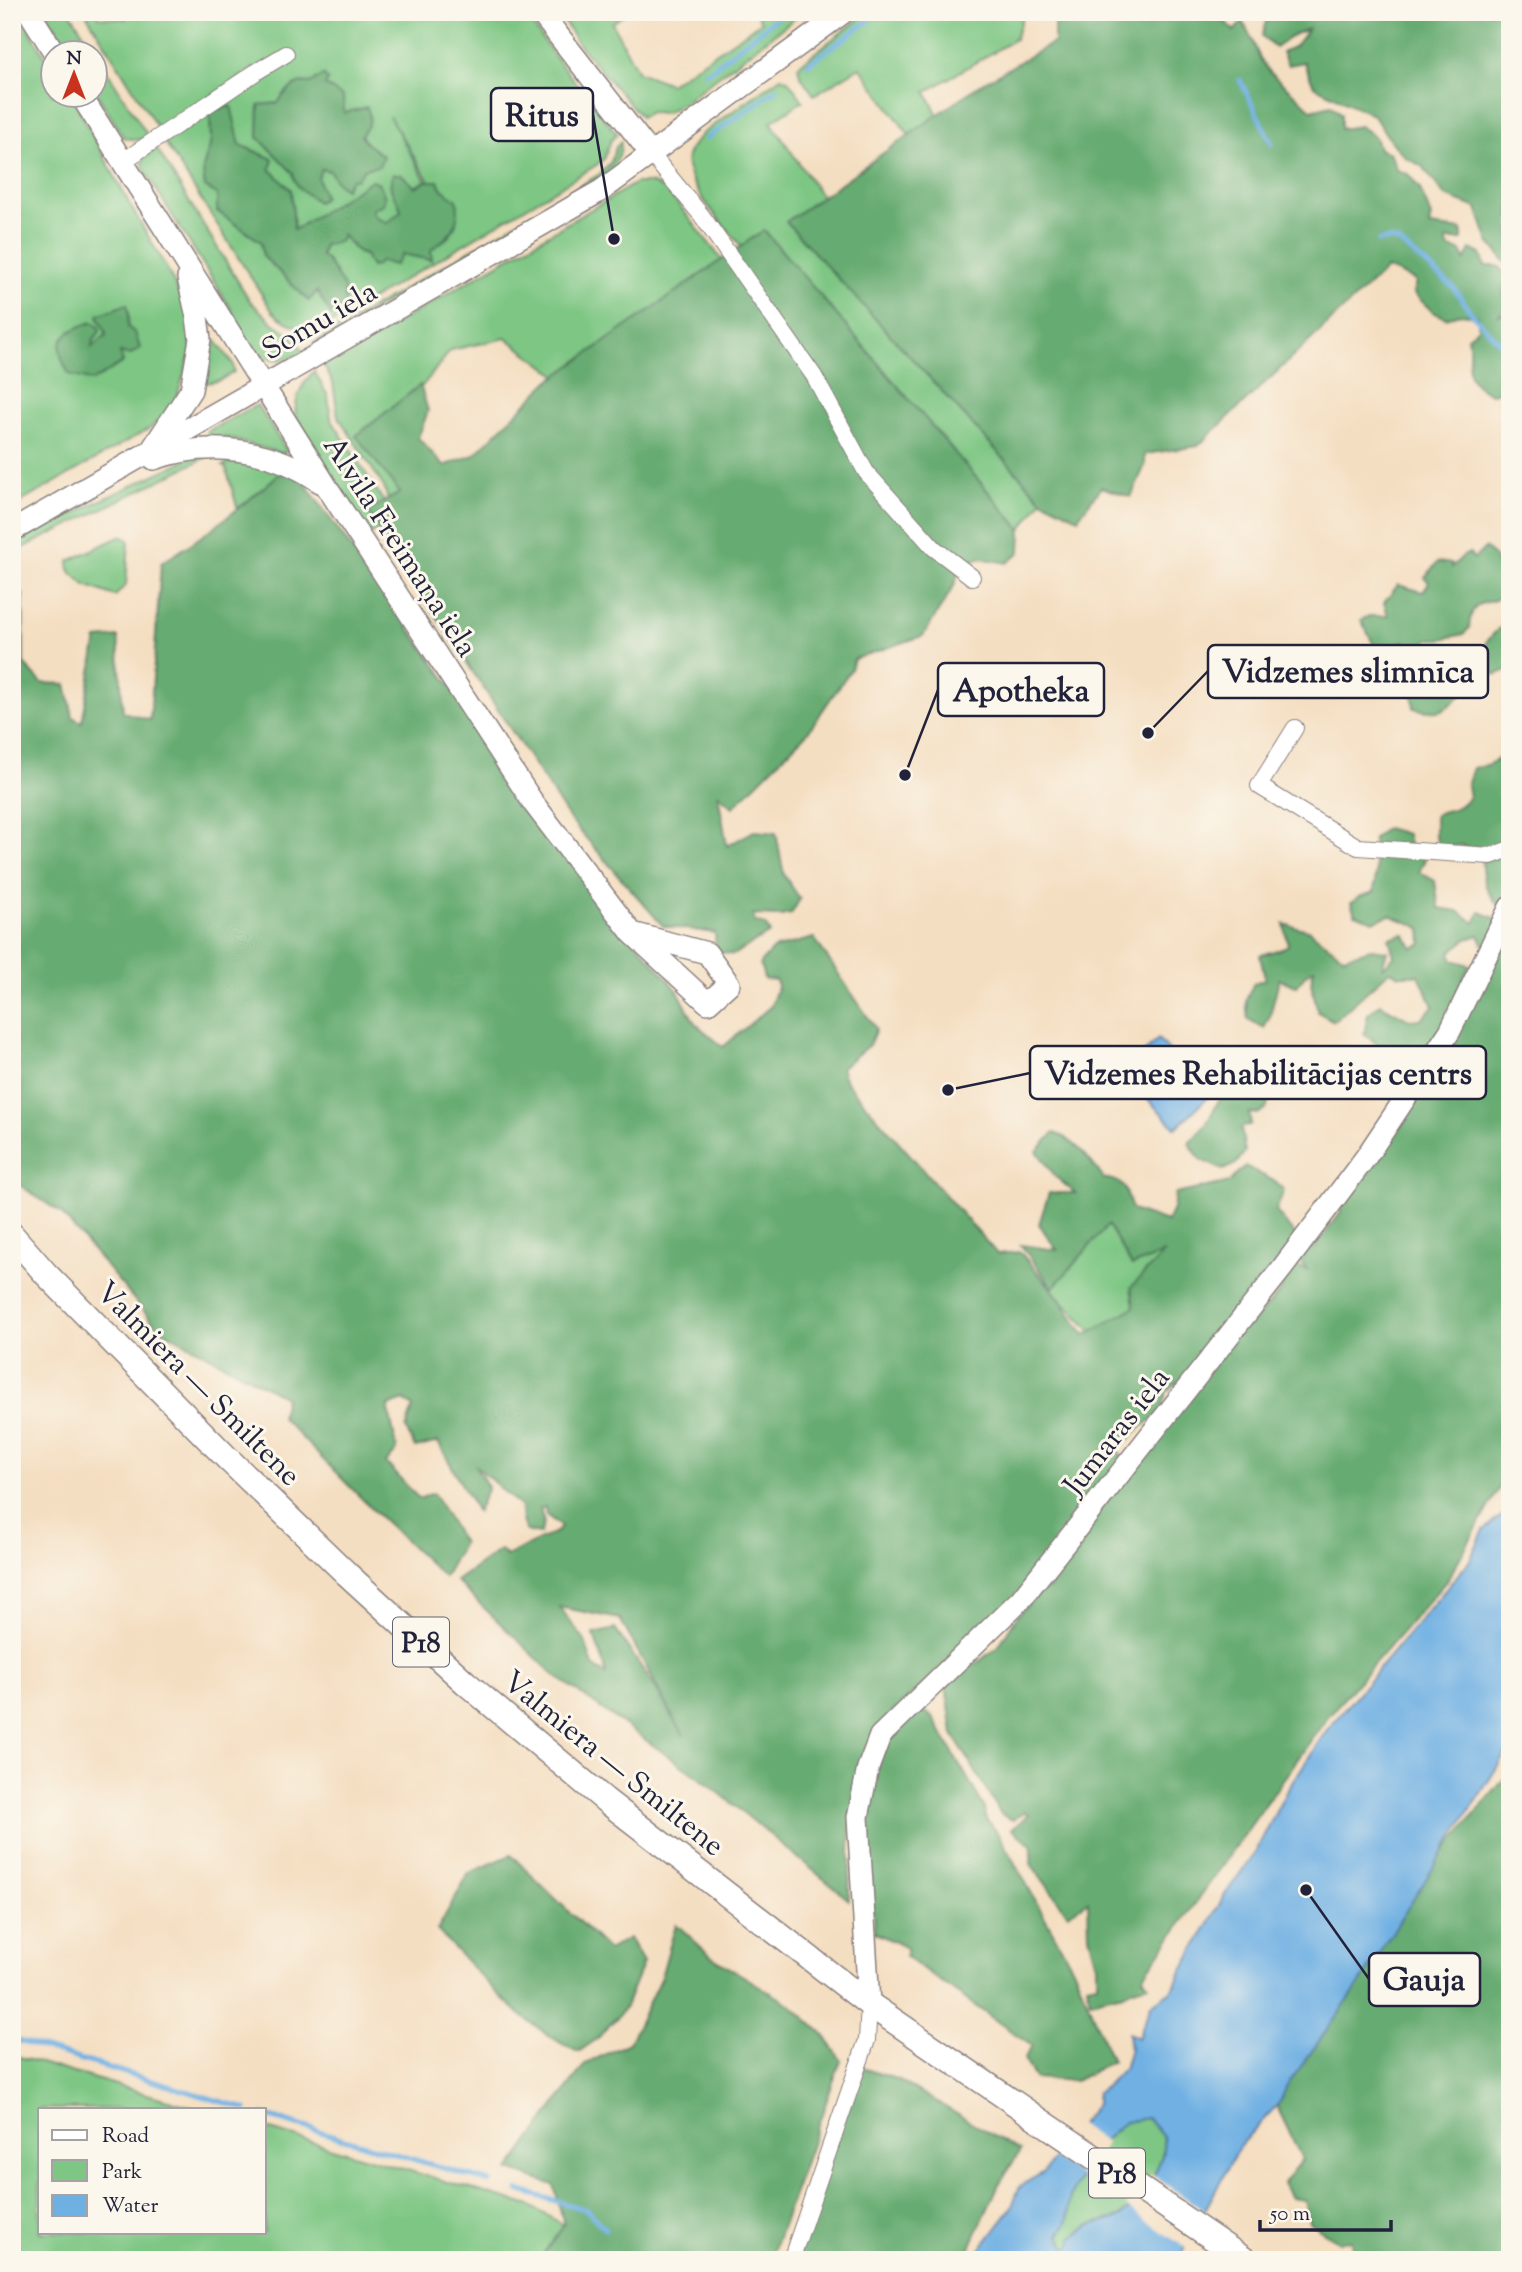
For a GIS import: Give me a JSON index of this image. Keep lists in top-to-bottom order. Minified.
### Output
{"streets":{"main road":["Valmiera — Smiltene","P18"],"street":["Somu iela","Alvila Freimaņa iela","Jumaras iela"]},"crossings":[["Somu iela","Alvila Freimaņa iela"],["Valmiera — Smiltene","Jumaras iela"]],"places":["Ritus","Vidzemes slimnīca","Apotheka","Vidzemes Rehabilitācijas centrs","Gauja"],"legend":["Road","Park","Water"],"scale_bar":"50 m","north":"top"}
